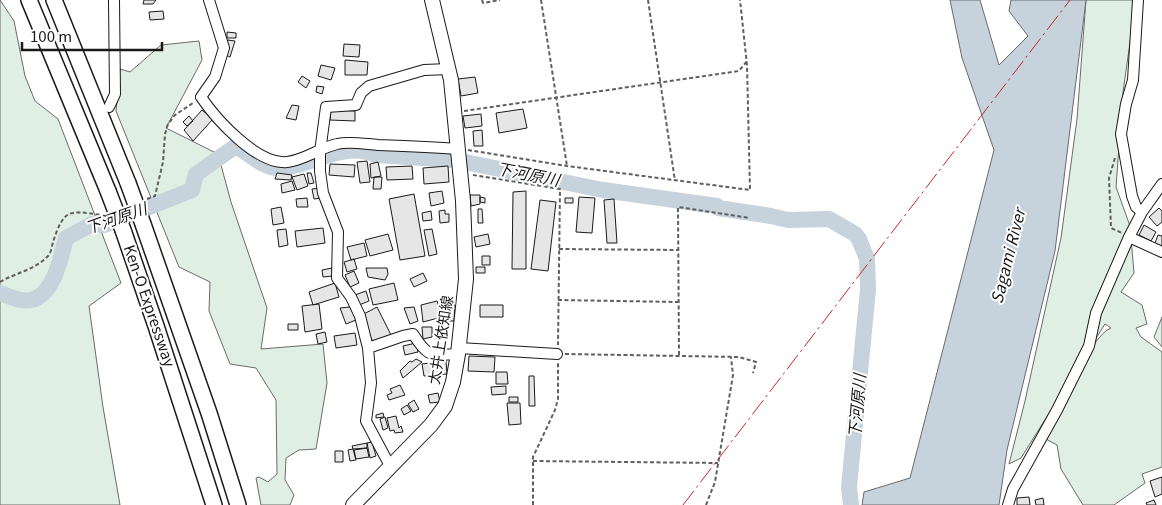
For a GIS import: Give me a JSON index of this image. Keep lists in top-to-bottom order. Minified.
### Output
{"streets":{"highway":["Ken-O Expressway"],"main road":["太井上依知線"]},"water":["下河原川","Sagami River"],"scale_bar":"100 m"}
